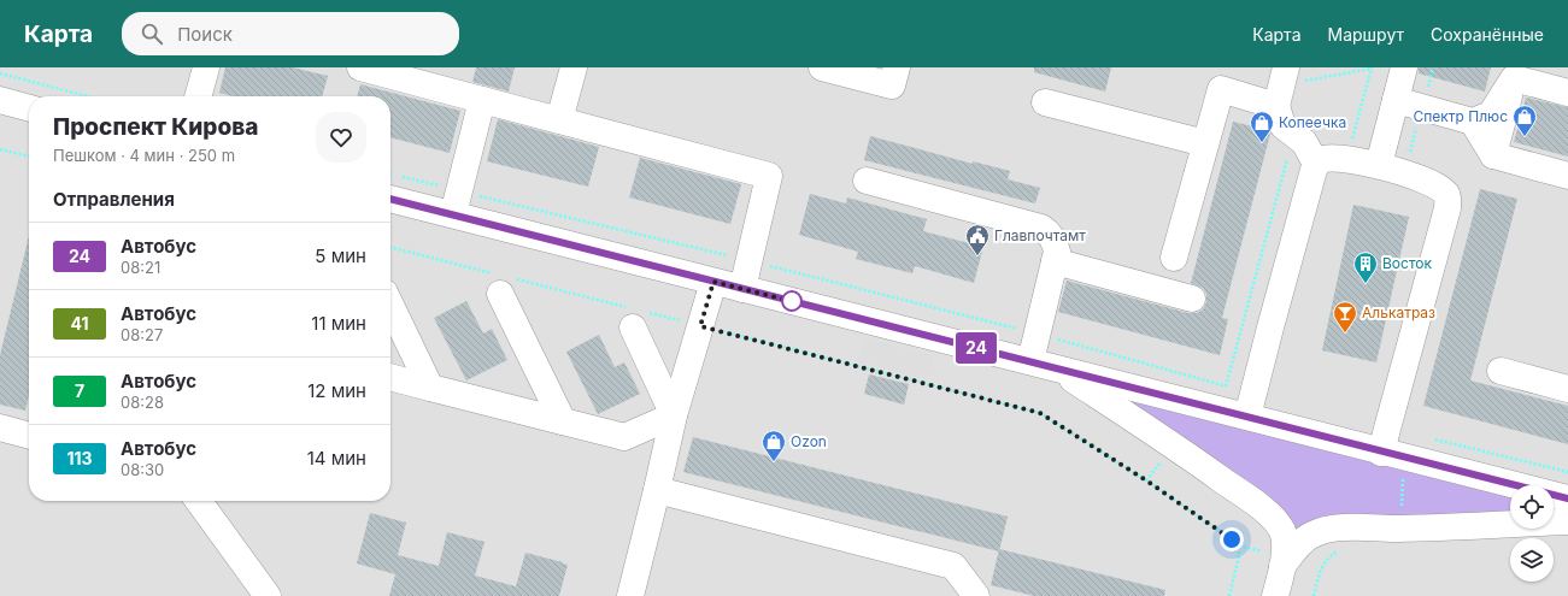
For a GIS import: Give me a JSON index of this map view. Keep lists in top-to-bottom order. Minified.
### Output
{"places":{"shop":["Спектр Плюс","Копеечка","Ozon"],"public building":["Главпочтамт"],"building":["Восток"],"bar":["Алькатраз"]},"lines":["bus line 24"],"page":{"header":"Карта","search":"Поиск","nav":["Карта","Маршрут","Сохранённые"],"on_map":"24","heading":[["Проспект Кирова","Пешком · 4 мин · 250 m"],"Отправления"],"list":[{"mark":"24","name":"Автобус","note":"08:21","value":"5 мин"},{"mark":"41","name":"Автобус","note":"08:27","value":"11 мин"},{"mark":"7","name":"Автобус","note":"08:28","value":"12 мин"},{"mark":"113","name":"Автобус","note":"08:30","value":"14 мин"}]}}
